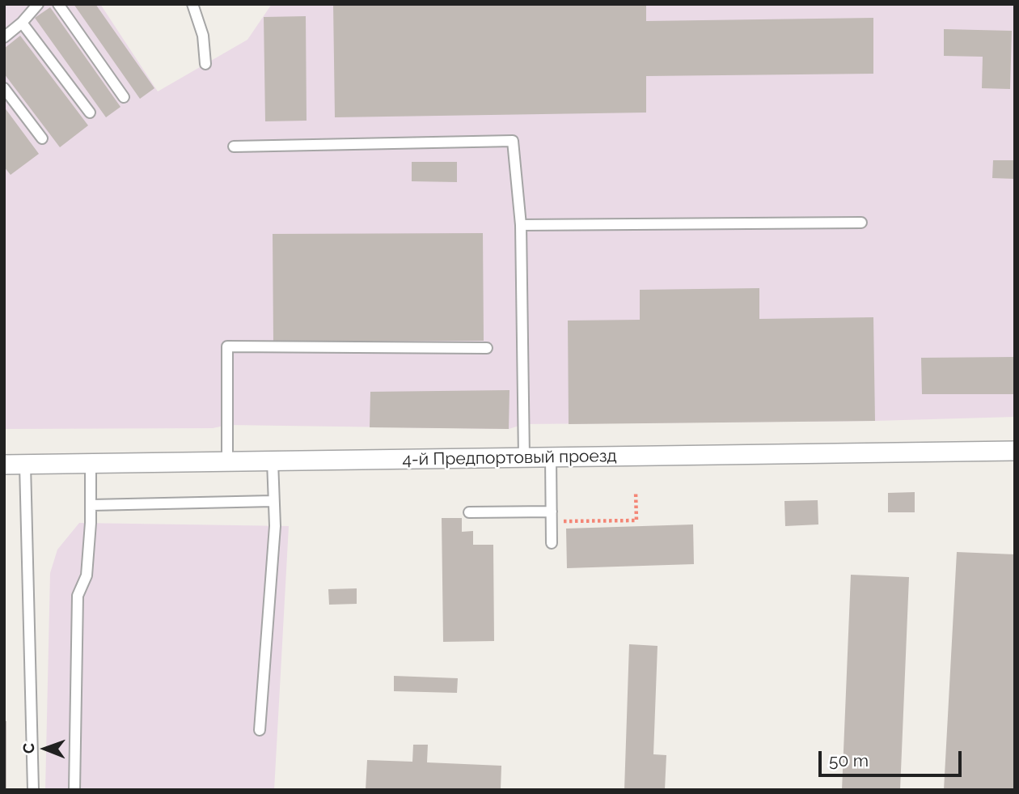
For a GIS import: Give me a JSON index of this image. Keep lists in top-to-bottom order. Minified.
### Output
{"streets":{"street":["4-й Предпортовый проезд"]},"scale_bar":"50 m","north":"left"}
